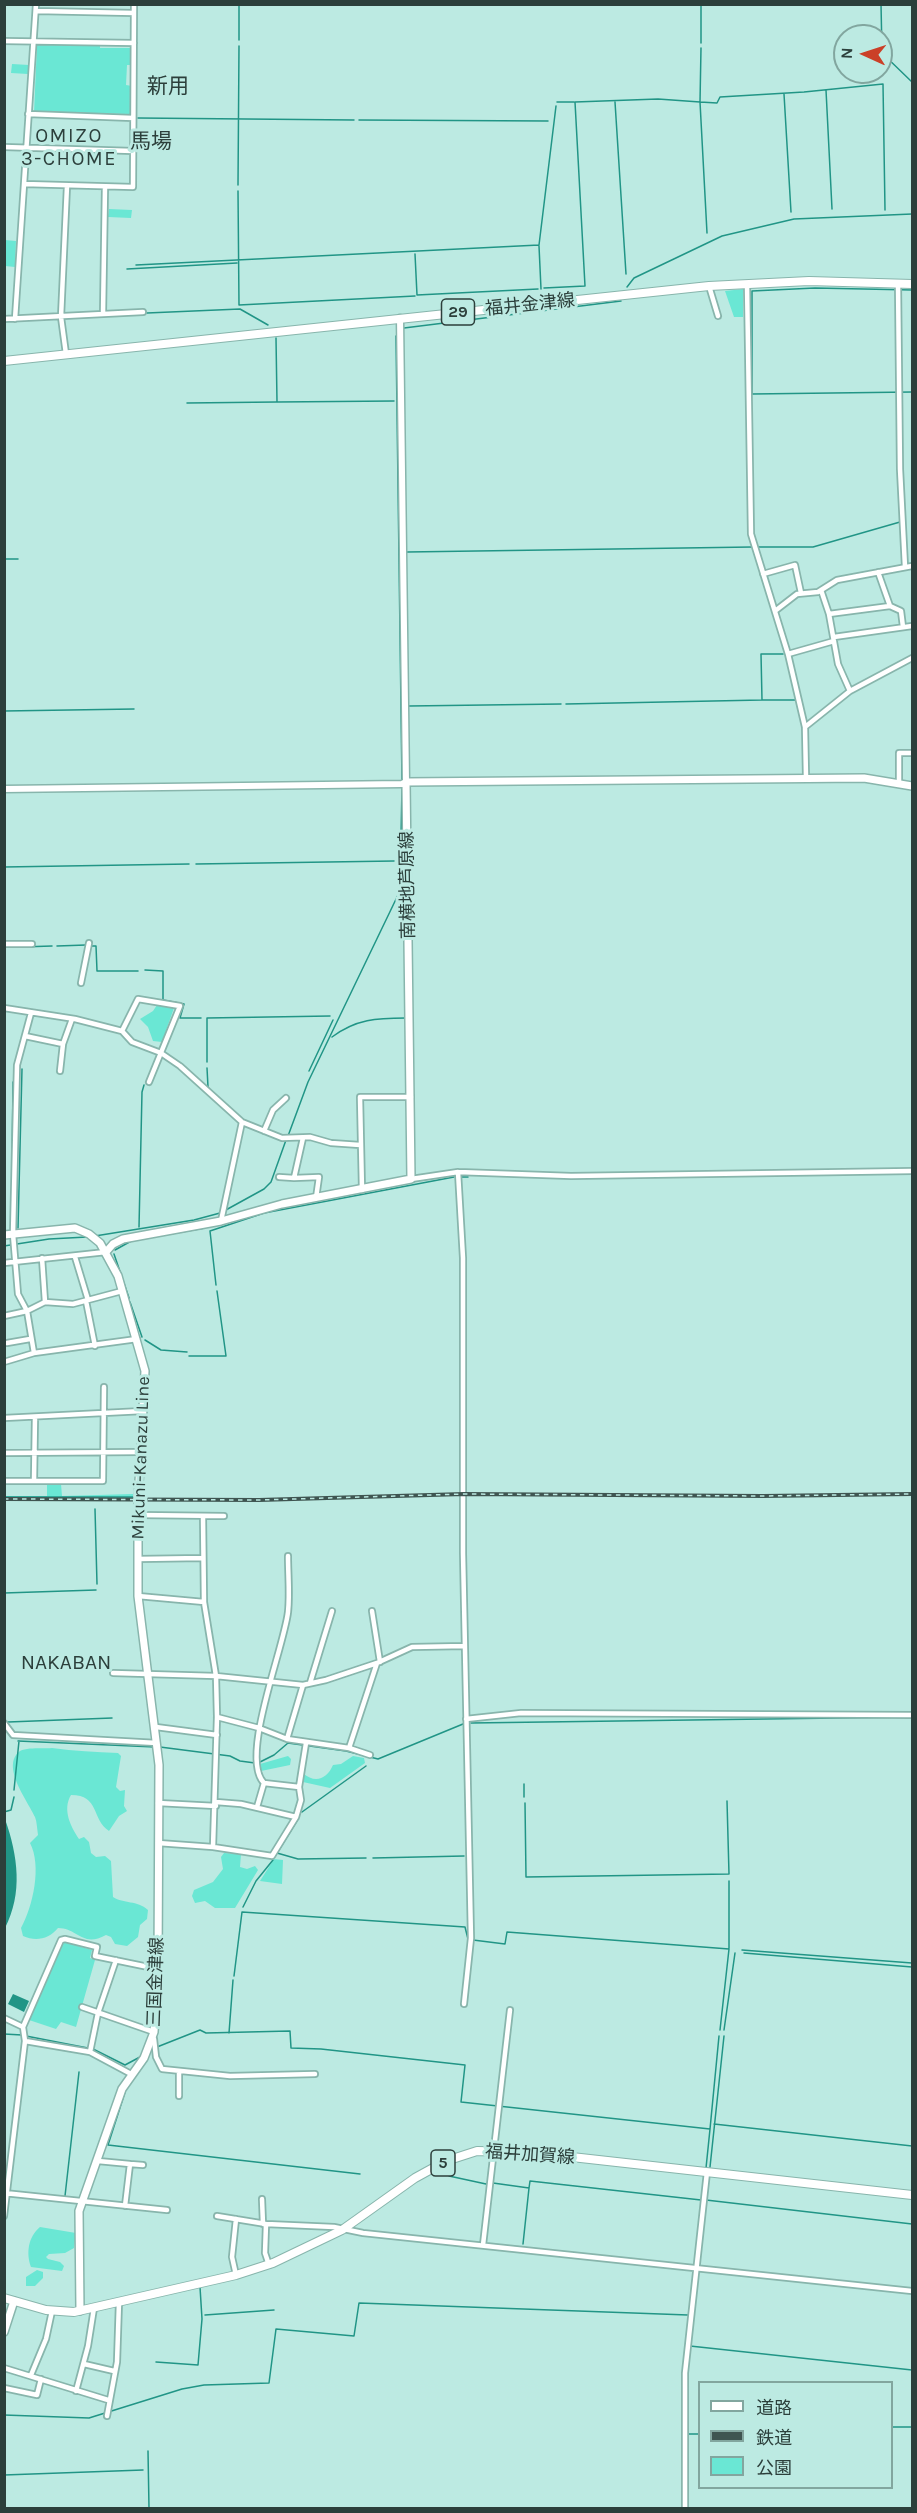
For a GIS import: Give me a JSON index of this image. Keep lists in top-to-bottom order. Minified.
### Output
{"streets":{"main road":["福井金津線","29","南横地芦原線","Mikuni-Kanazu Line","三国金津線","福井加賀線","5"]},"crossings":[["Mikuni-Kanazu Line","三国金津線"],["三国金津線","福井加賀線"]],"districts":["新用","OMIZO 3-CHOME","馬場","NAKABAN"],"legend":["道路","鉄道","公園"],"north":"left"}
